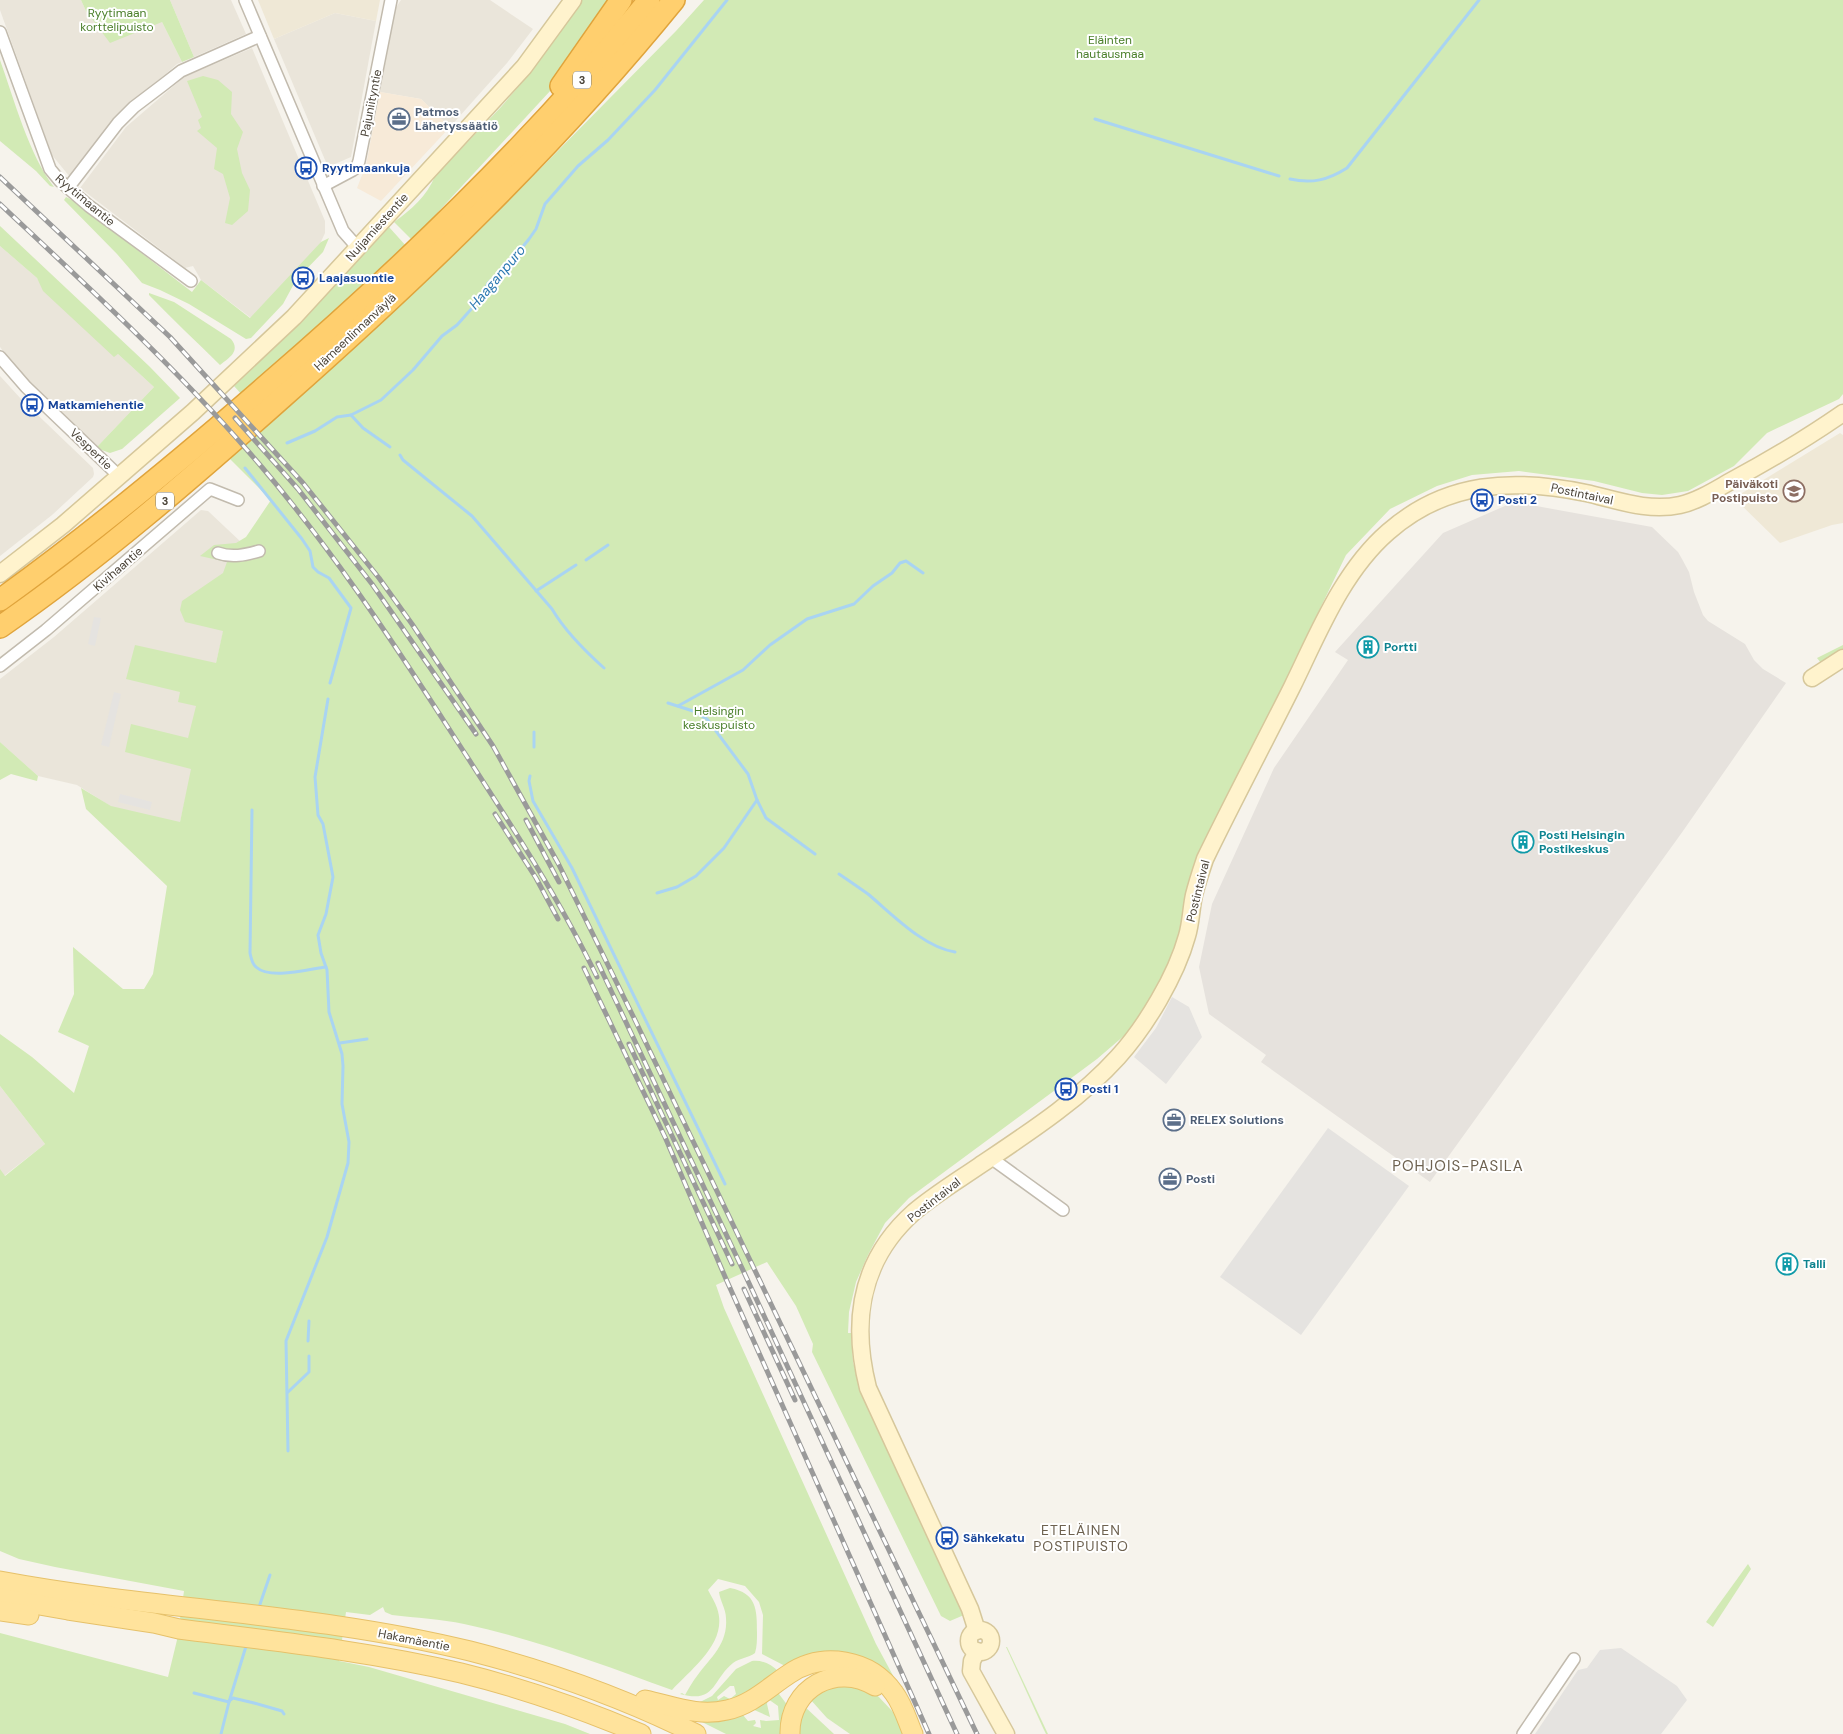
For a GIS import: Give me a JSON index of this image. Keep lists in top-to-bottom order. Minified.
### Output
{"streets":{"highway":["3","Hämeenlinnanväylä"],"main road":["Hakamäentie"],"street":["Pajuniityntie","Ryytimaantie","Nuijamiestentie","Vespertie","Postintaival","Kivihaantie"]},"crossings":[["Nuijamiestentie","Vespertie"]],"districts":["POHJOIS-PASILA","ETELÄINEN POSTIPUISTO"],"water":["Haaganpuro"],"parks":["Ryytimaan korttelipuisto","Eläinten hautausmaa","Helsingin keskuspuisto"],"places":{"office":["Patmos Lähetyssäätiö","RELEX Solutions","Posti"],"bus stop":["Ryytimaankuja","Laajasuontie","Matkamiehentie","Posti 2","Posti 1","Sähkekatu"],"school or university":["Päiväkoti Postipuisto"],"building":["Portti","Posti Helsingin Postikeskus","Talli"]}}
